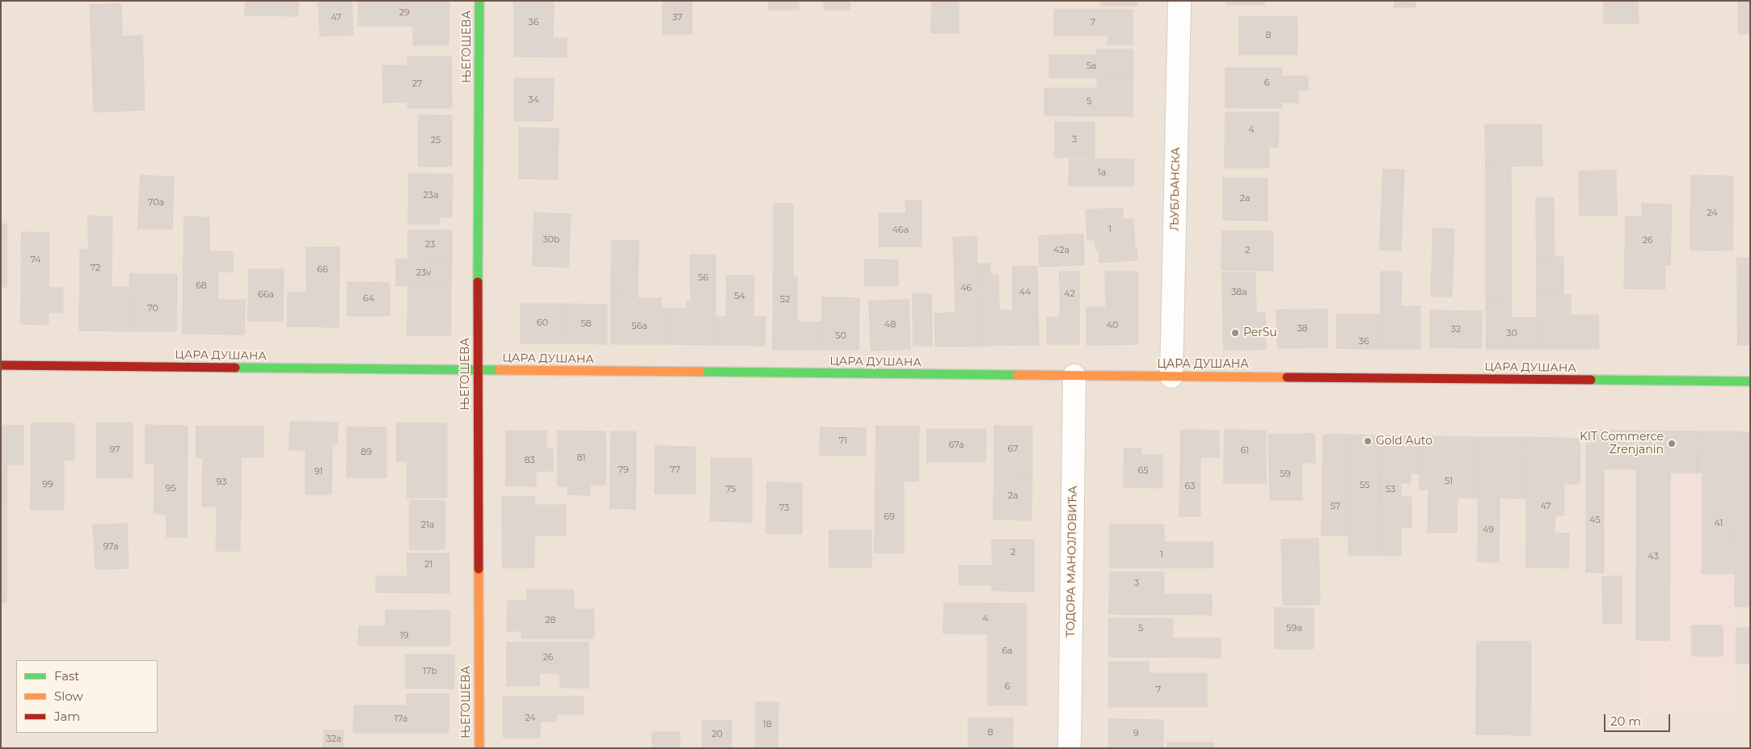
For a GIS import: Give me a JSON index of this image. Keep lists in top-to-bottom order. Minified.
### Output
{"streets":{"street":["ЊЕГОШЕВА","ЉУБЉАНСКА","ЦАРА ДУШАНА","ТОДОРА МАНОЈЛОВИЋА"]},"crossings":[["ЊЕГОШЕВА","ЦАРА ДУШАНА"],["ЉУБЉАНСКА","ЦАРА ДУШАНА"],["ЦАРА ДУШАНА","ТОДОРА МАНОЈЛОВИЋА"]],"places":["PerSu","Gold Auto","KIT Commerce Zrenjanin"],"house_numbers":["29","47","37","36","7","8","5a","6","27","34","5","4","3","25","1a","23a","2a","70a","24","1","46a","30b","26","23","42a","2","74","72","66","23v","56","68","46","44","38a","42","66a","54","64","52","70","60","58","48","40","56a","38","32","30","50","36","71","67a","67","97","61","89","81","83","79","77","65","91","59","51","93","99","55","63","95","75","53","2a","57","47","73","69","45","41","21a","49","97a","2","1","43","21","3","4","28","5","59a","19","6a","26","17b","6","7","24","17a","18","8","9","20","32a"],"legend":["Fast","Slow","Jam"],"scale_bar":"20 m"}
